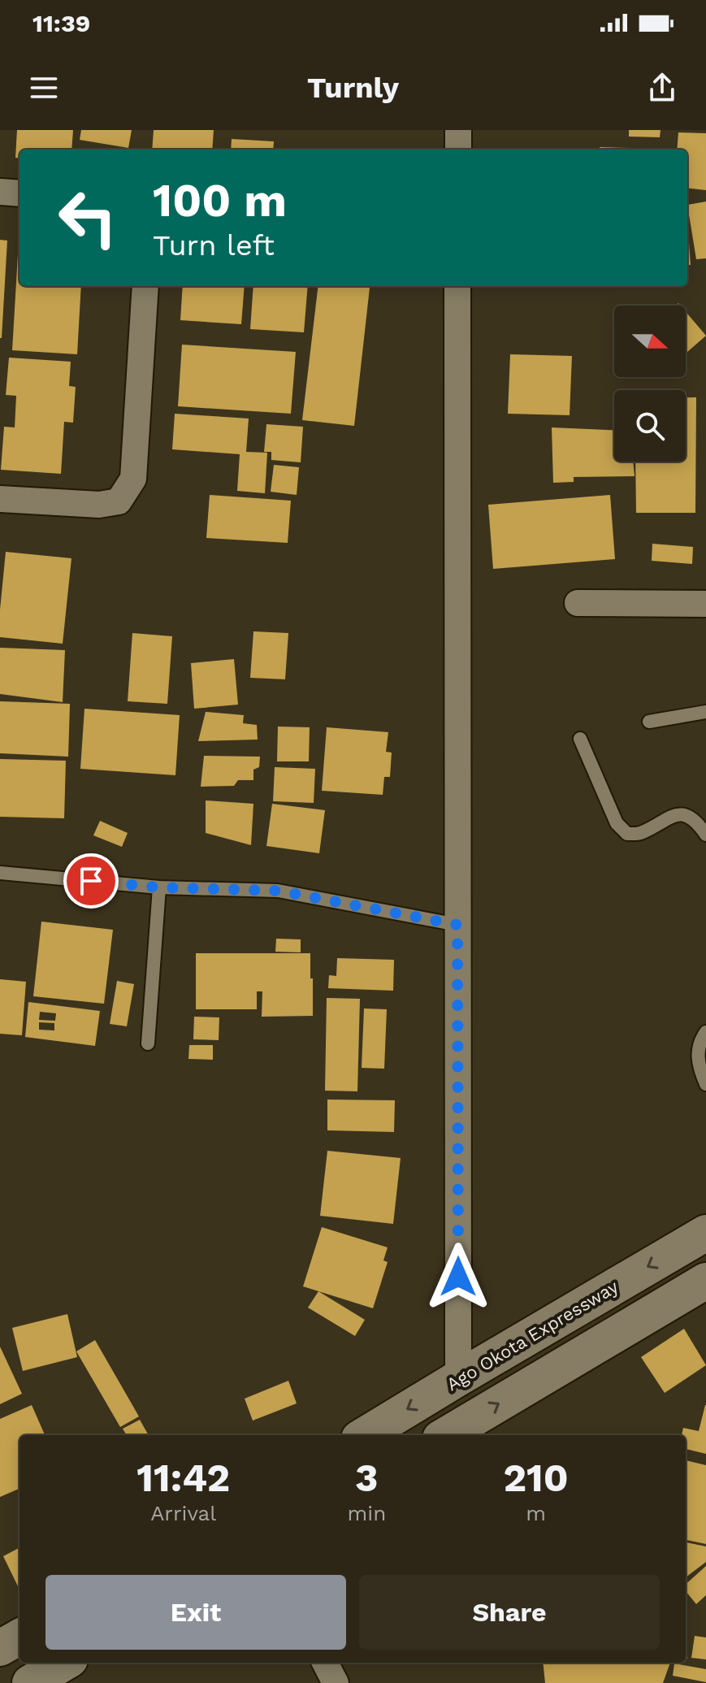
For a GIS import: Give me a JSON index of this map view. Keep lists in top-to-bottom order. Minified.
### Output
{"streets":{"main road":["Ago Okota Expressway"]},"north":"right","page":{"status":"11:39","header":"Turnly","turn":["100 m","Turn left"],"eta":["11:42","Arrival","3","min","210","m"],"buttons":["Exit","Share"]}}
